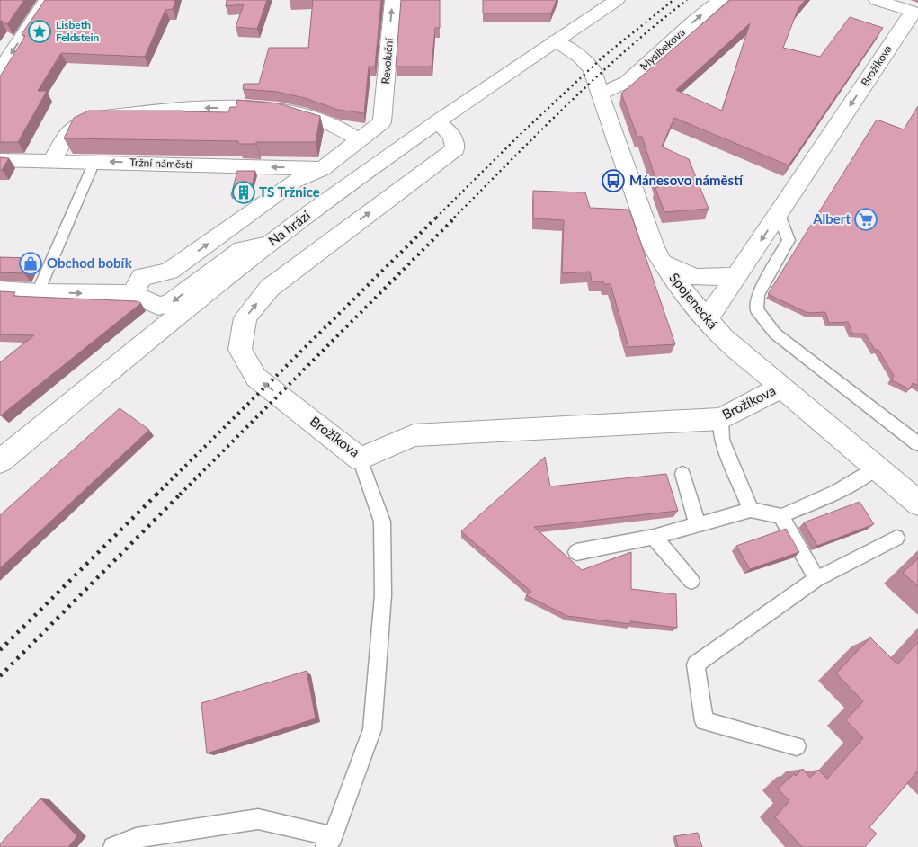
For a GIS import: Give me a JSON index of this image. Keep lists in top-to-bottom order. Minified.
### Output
{"streets":{"street":["Myslbekova","Revoluční","Brožíkova","Tržní náměstí","Na hrázi","Spojenecká"]},"crossings":[["Myslbekova","Spojenecká"],["Brožíkova","Na hrázi"],["Brožíkova","Spojenecká"],["Na hrázi","Spojenecká"]],"one_way":["Myslbekova","Revoluční"],"places":{"place":["Lisbeth Feldstein"],"bus stop":["Mánesovo náměstí"],"building":["TS Tržnice"],"supermarket":["Albert"],"shop":["Obchod bobík"]}}
